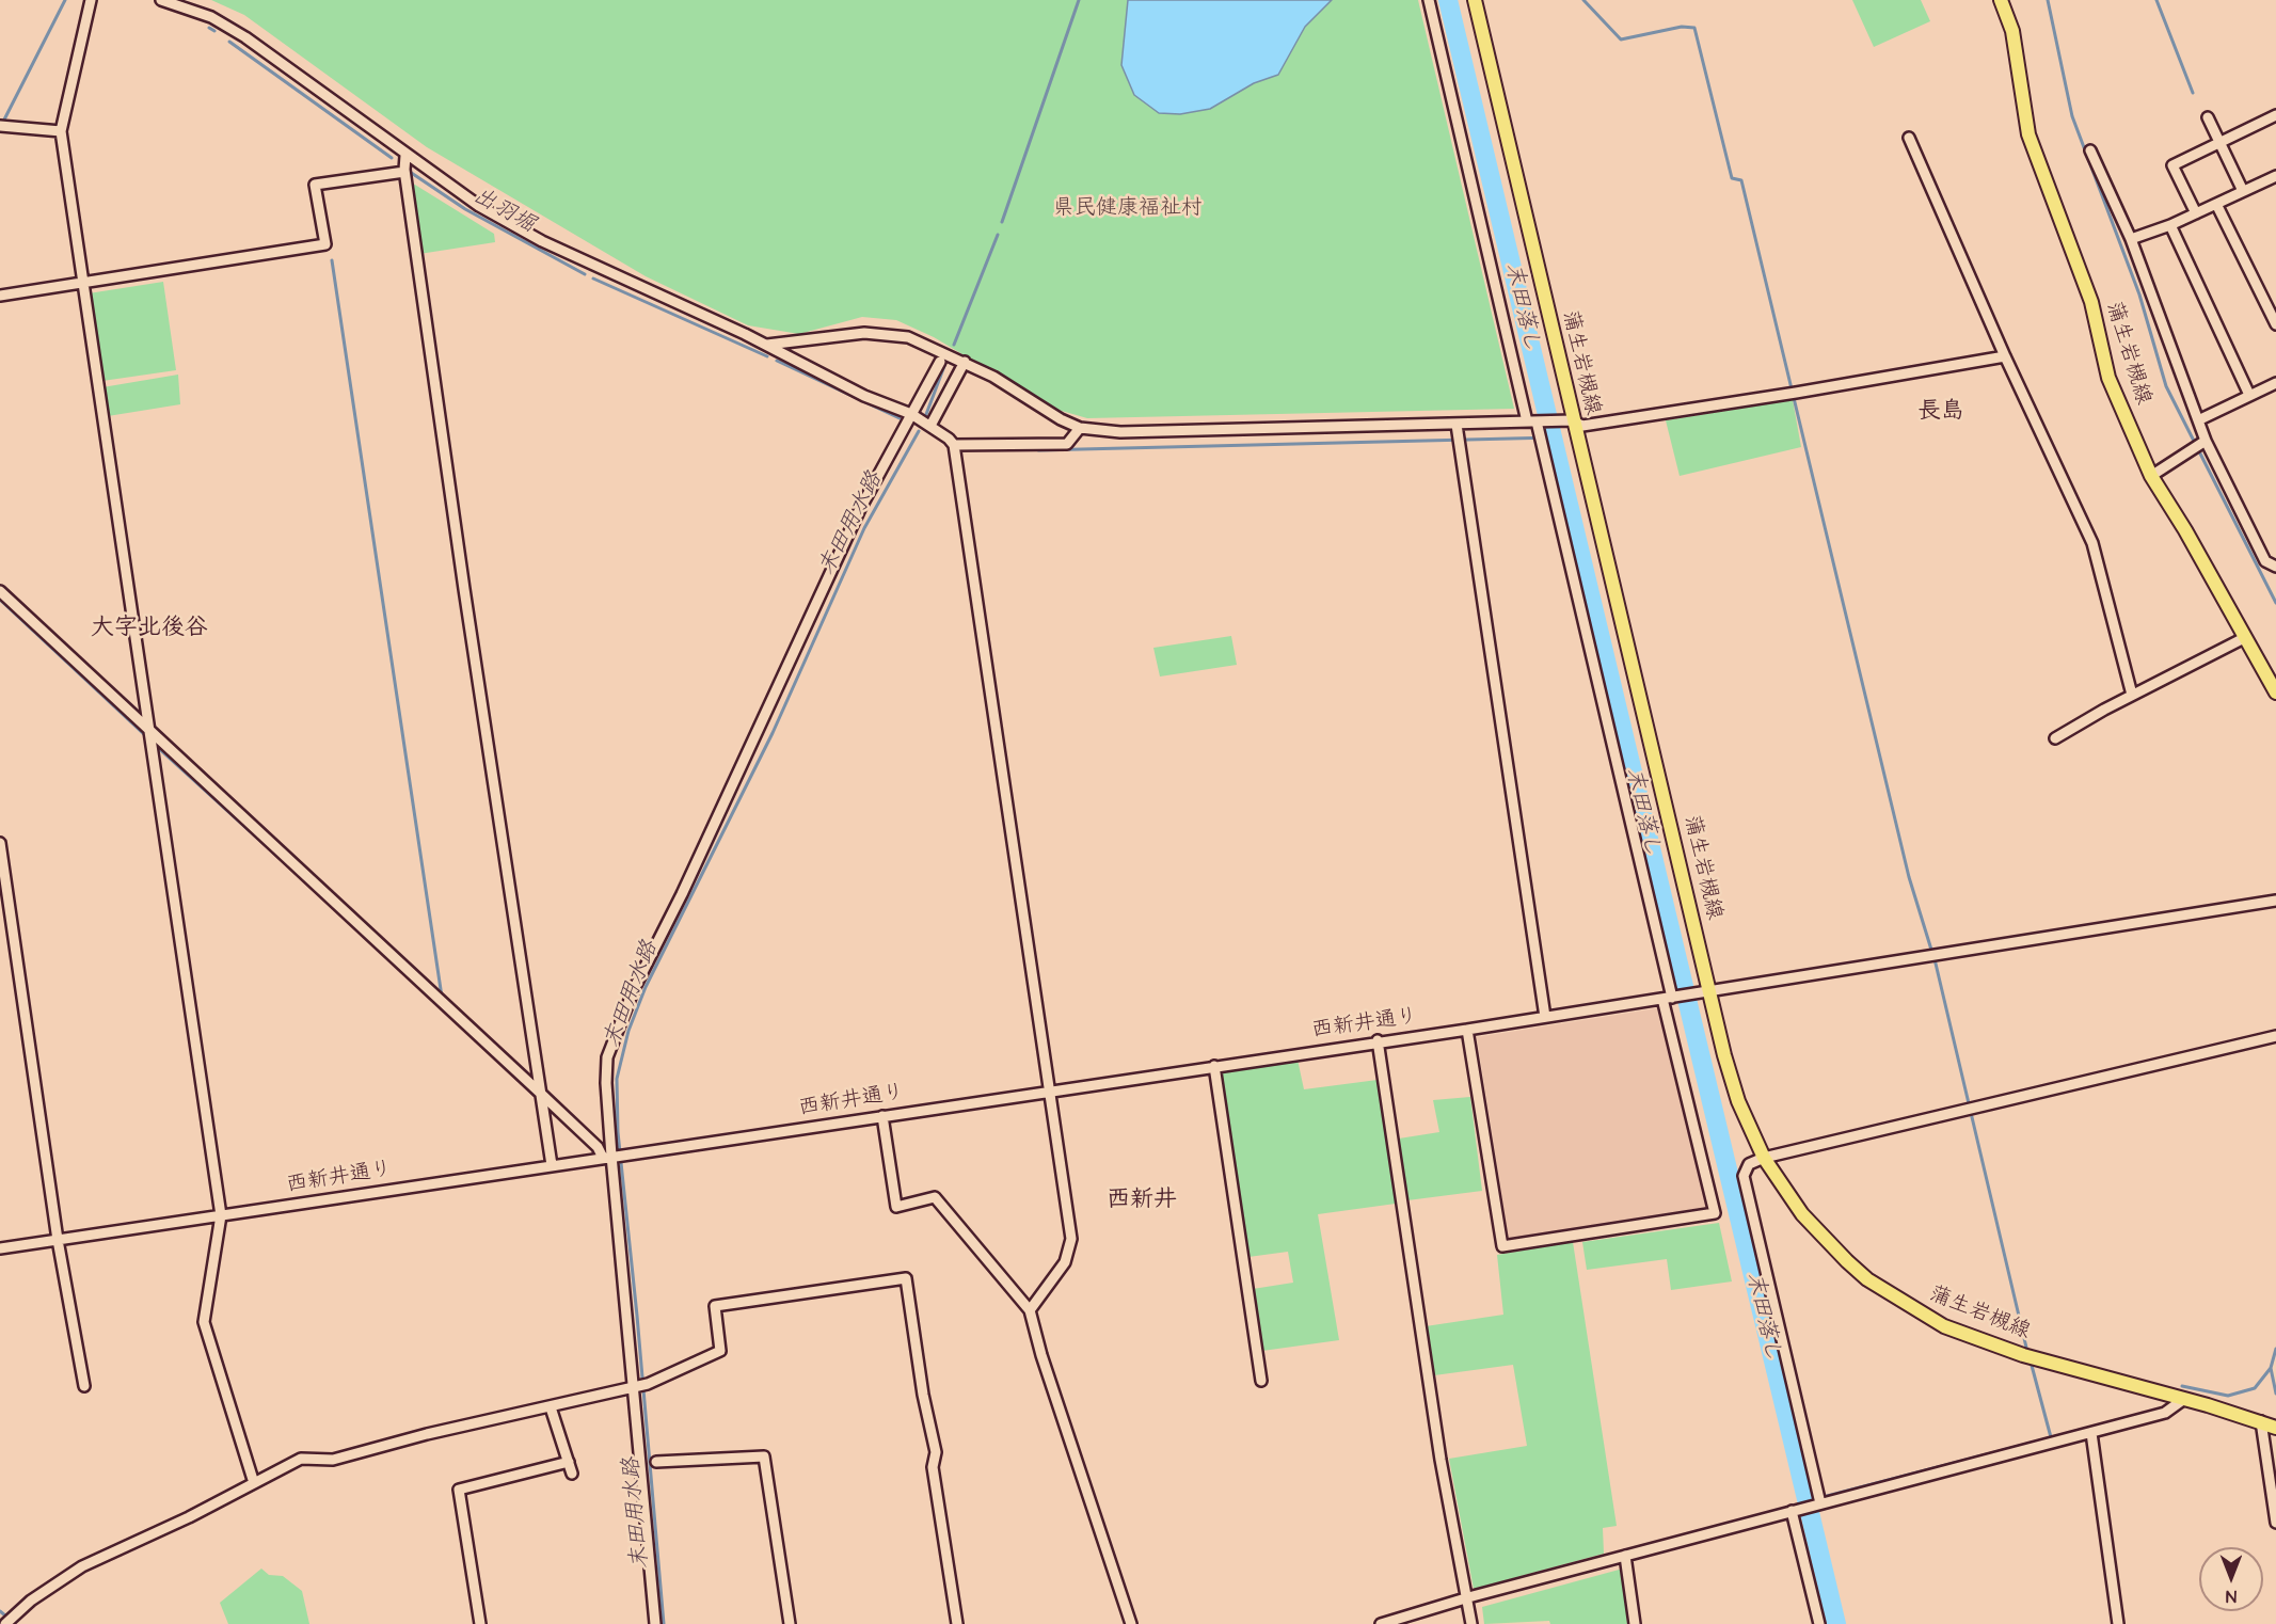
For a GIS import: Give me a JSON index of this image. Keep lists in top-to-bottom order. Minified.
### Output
{"streets":{"main road":["蒲生岩槻線"],"street":["西新井通り"]},"crossings":[["蒲生岩槻線","西新井通り"]],"districts":["長島","大字北後谷","西新井"],"water":["出羽堀","末田落し","末田用水路"],"parks":["県民健康福祉村"],"north":"bottom"}
